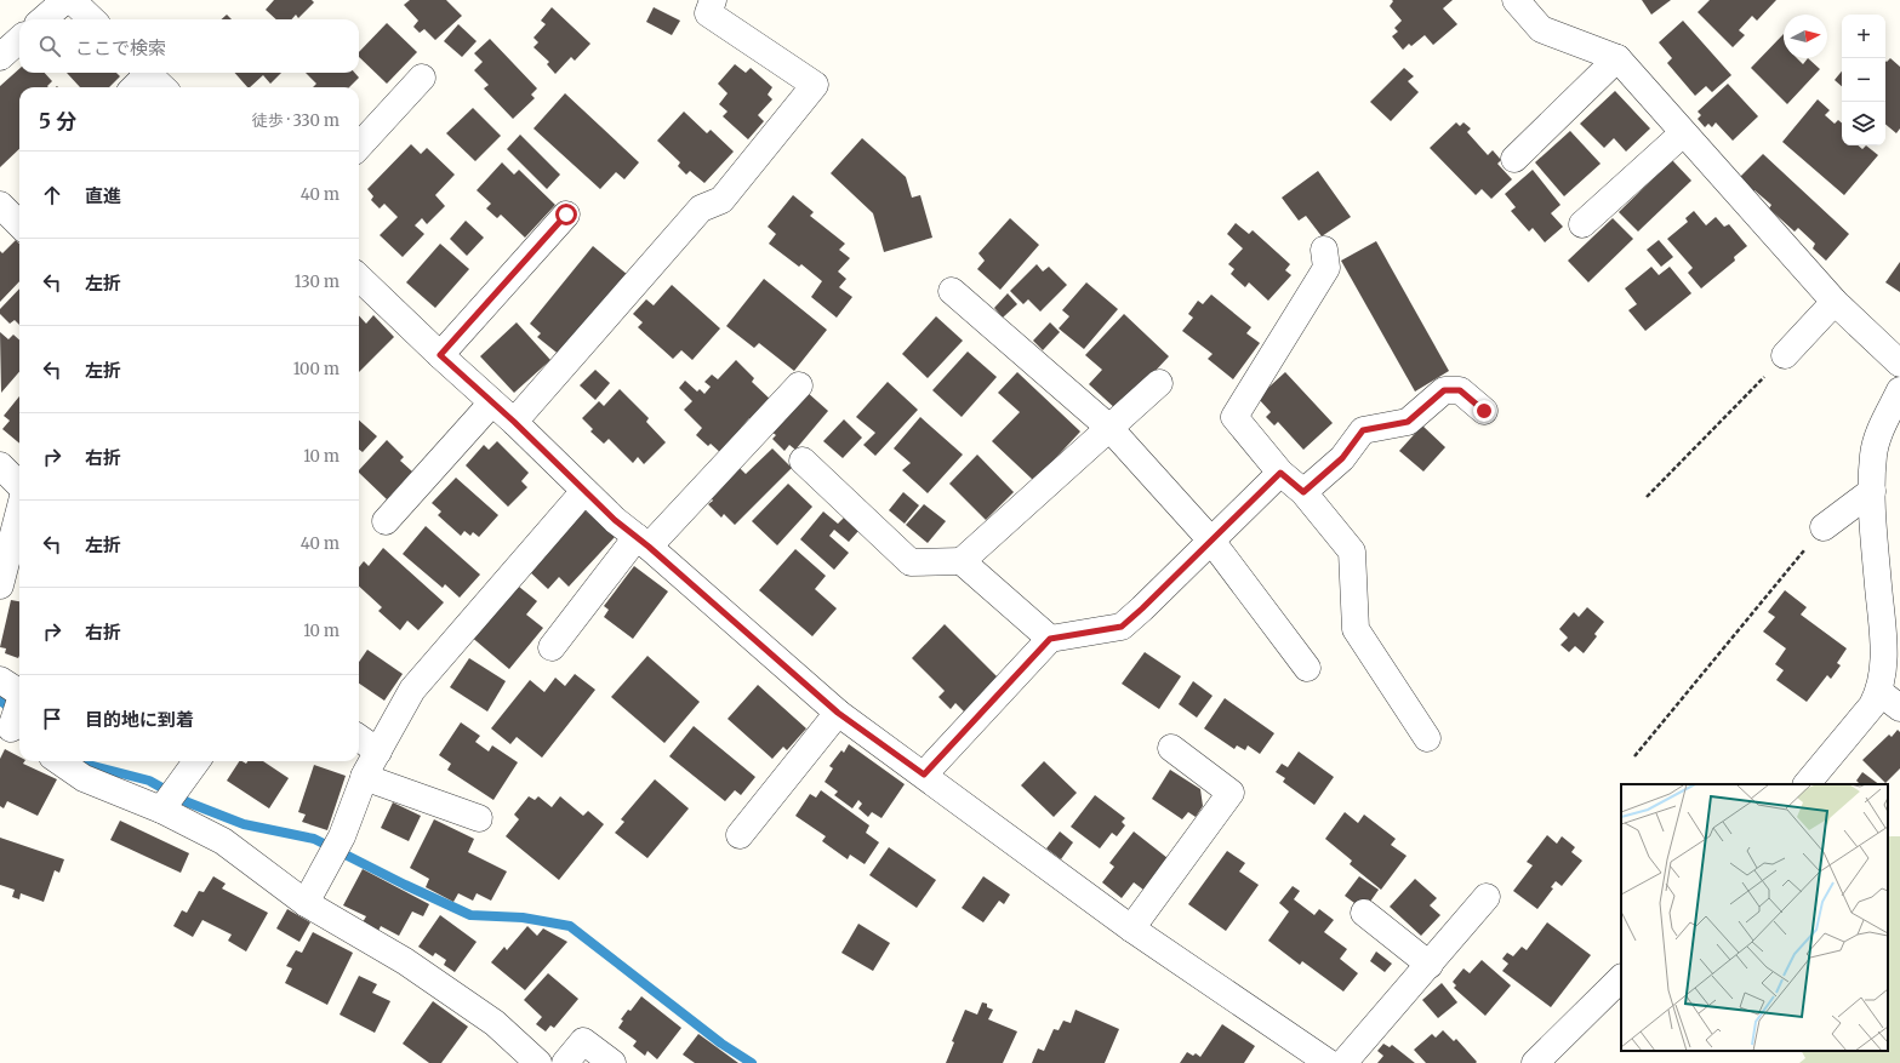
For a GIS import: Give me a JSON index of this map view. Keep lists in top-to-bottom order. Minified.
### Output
{"north":"right","page":{"map_buttons":["+","−"],"search":"ここで検索","heading":["5 分","徒歩 · 330 m"],"list":[["直進","40 m"],["左折","130 m"],["左折","100 m"],["右折","10 m"],["左折","40 m"],["右折","10 m"],"目的地に到着"]}}
